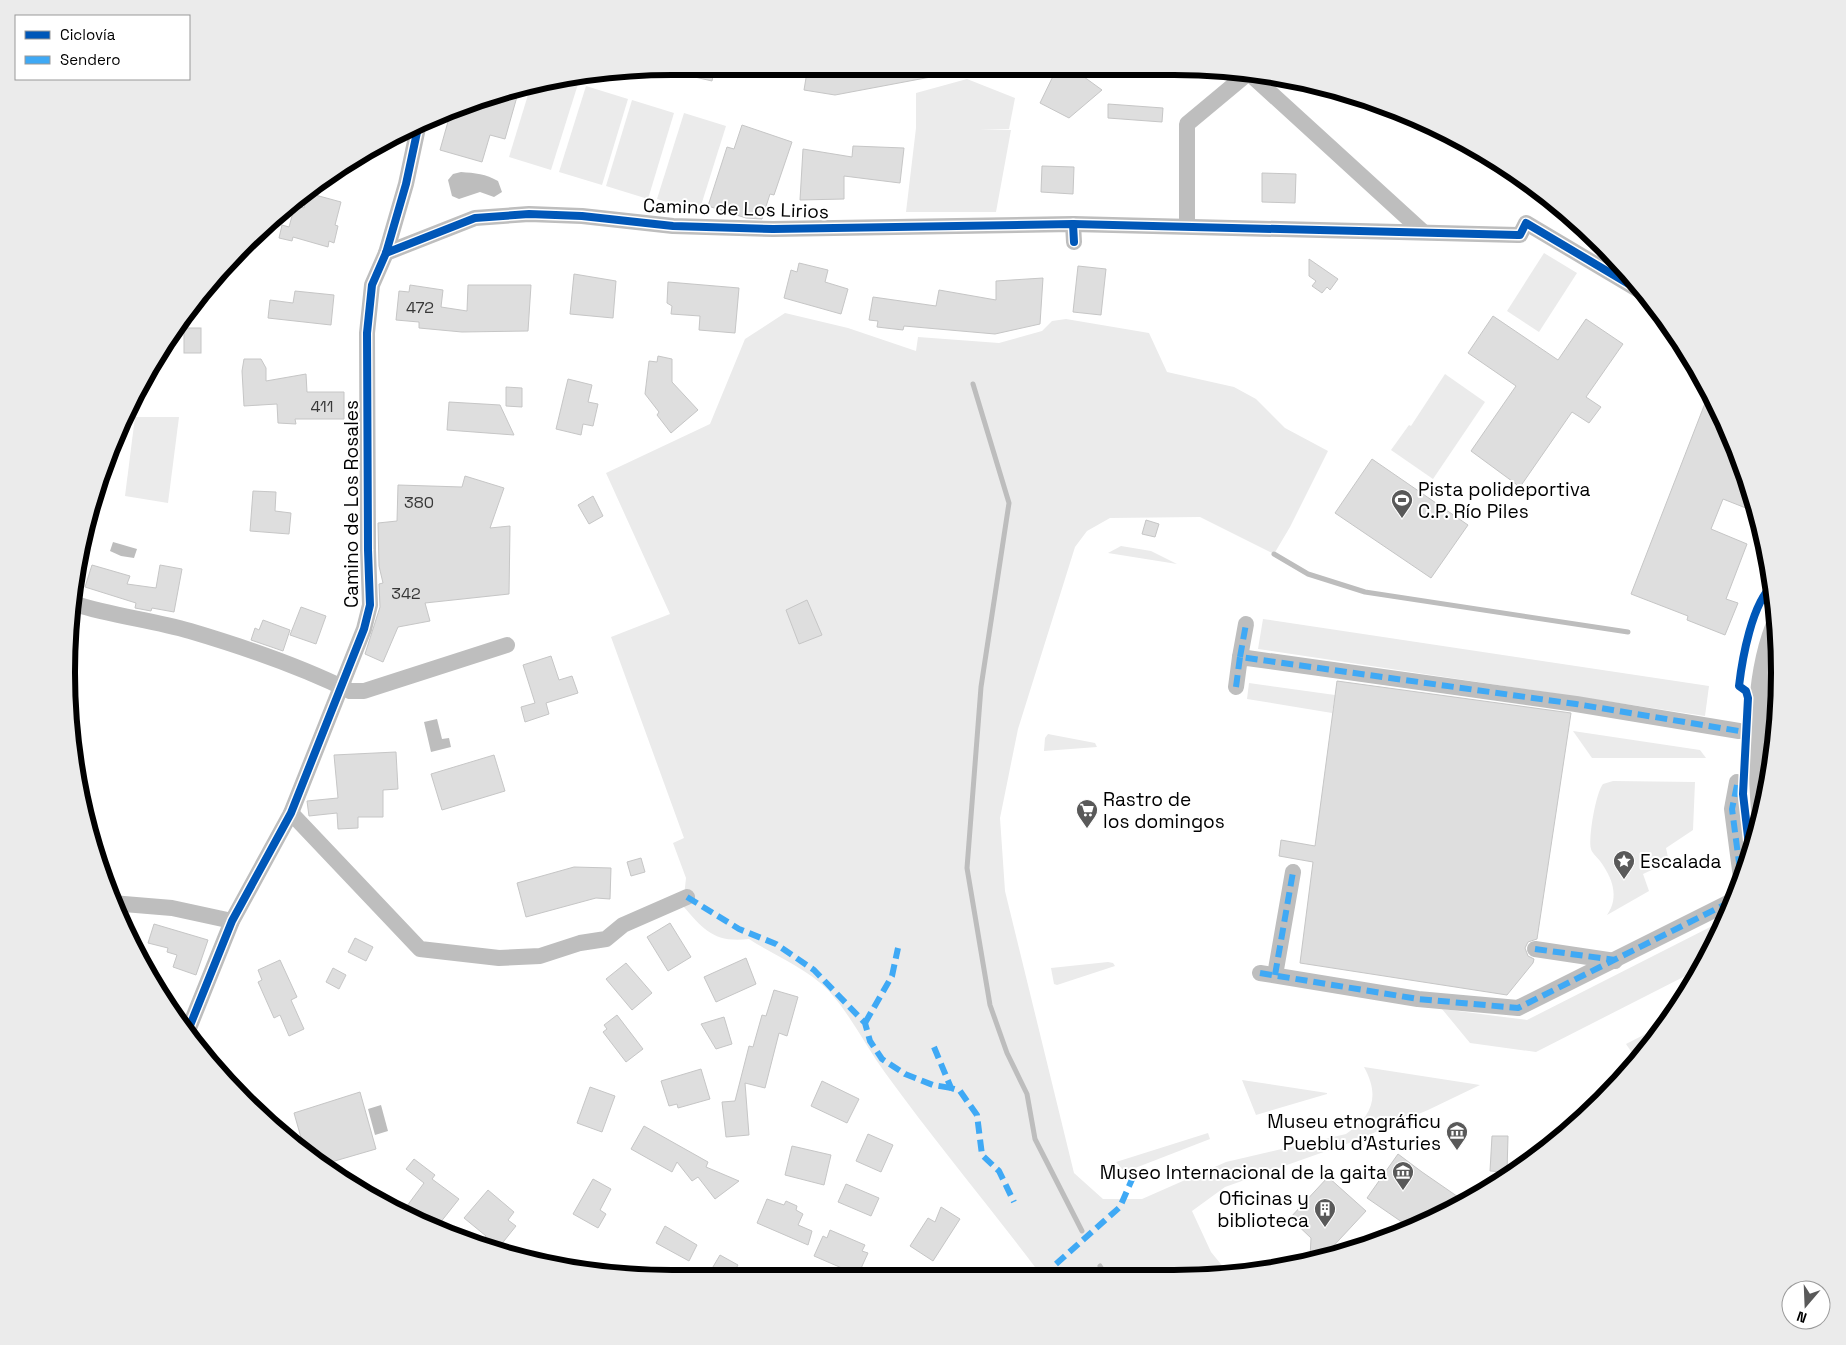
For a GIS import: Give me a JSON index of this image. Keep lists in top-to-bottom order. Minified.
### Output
{"streets":{"street":["Camino de Los Lirios","Camino de Los Rosales"]},"crossings":[["Camino de Los Lirios","Camino de Los Rosales"]],"places":{"sports":["Pista polideportiva C.P. Río Piles"],"supermarket":["Rastro de los domingos"],"place":["Escalada"],"museum":["Museu etnográficu Pueblu d'Asturies","Museo Internacional de la gaita"],"building":["Oficinas y biblioteca"]},"house_numbers":["472","411","380","342"],"legend":["Ciclovía","Sendero"],"north":"bottom"}
